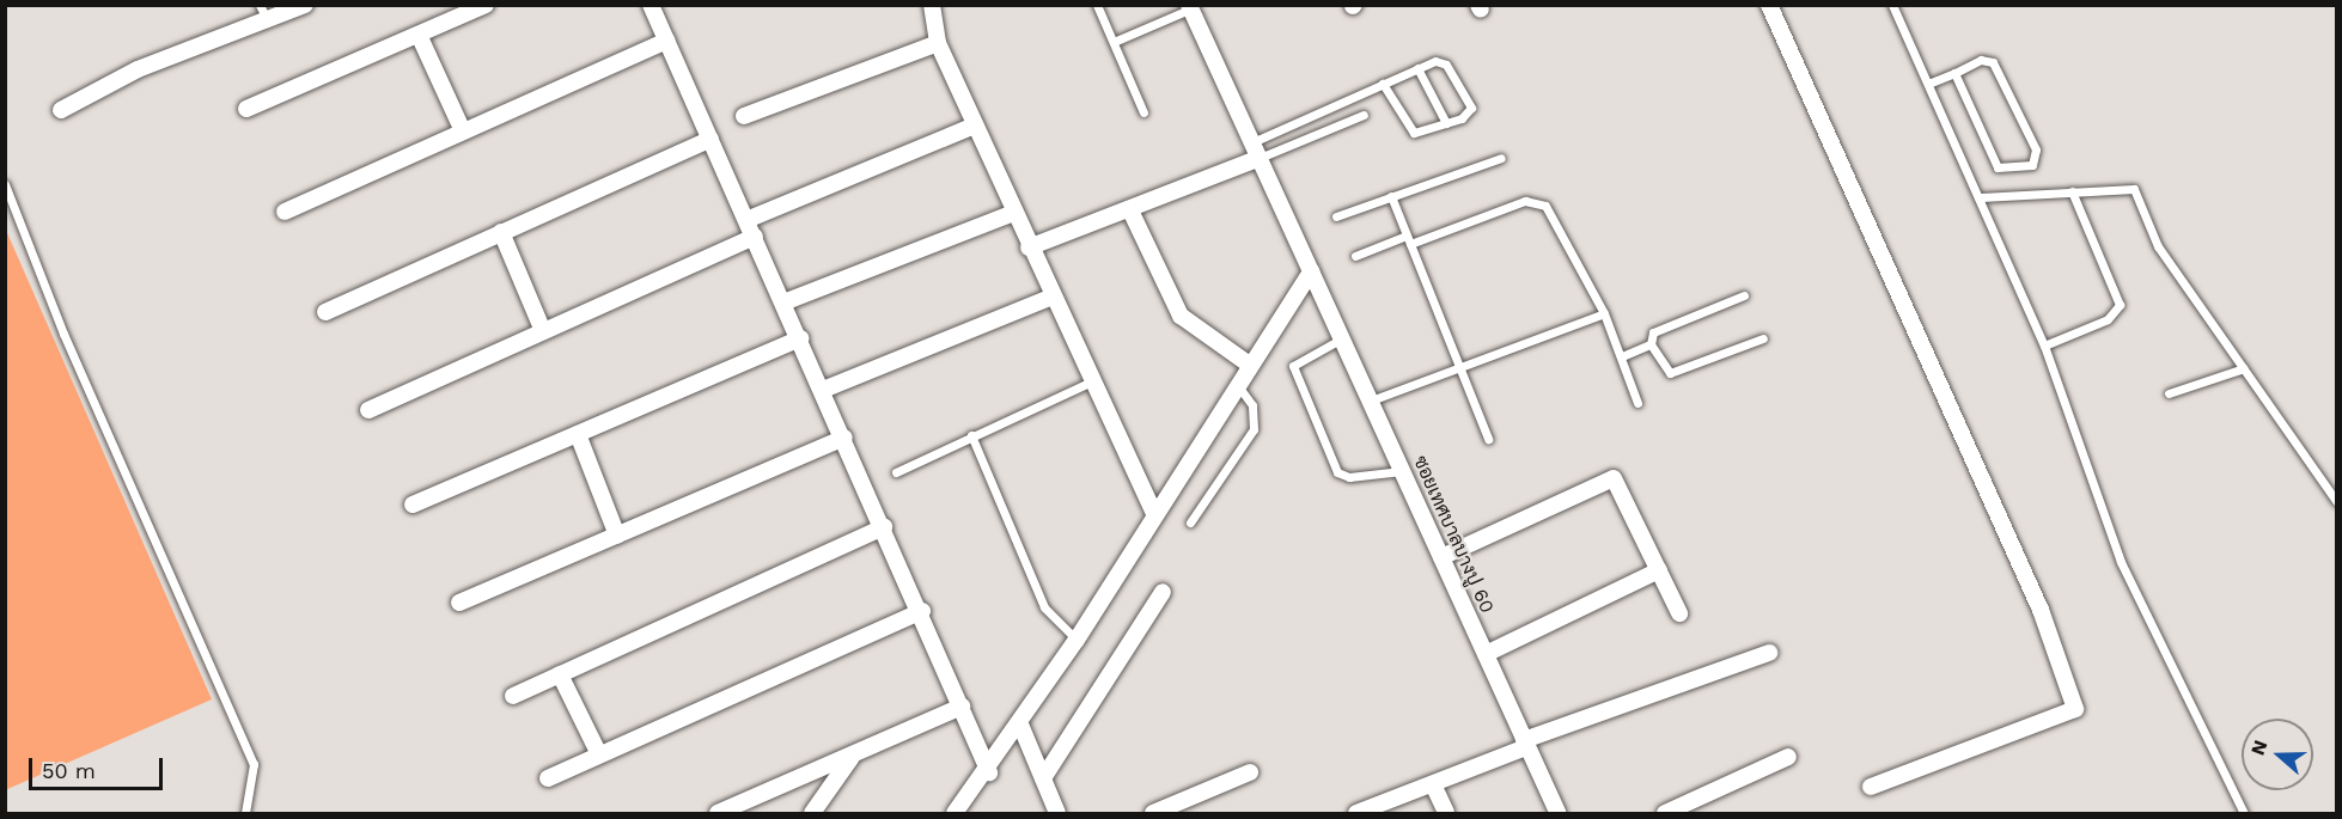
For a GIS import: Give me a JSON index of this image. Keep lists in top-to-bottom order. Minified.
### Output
{"streets":{"street":["ซอยเทศบาลบางปู 60"]},"scale_bar":"50 m","north":"left"}
